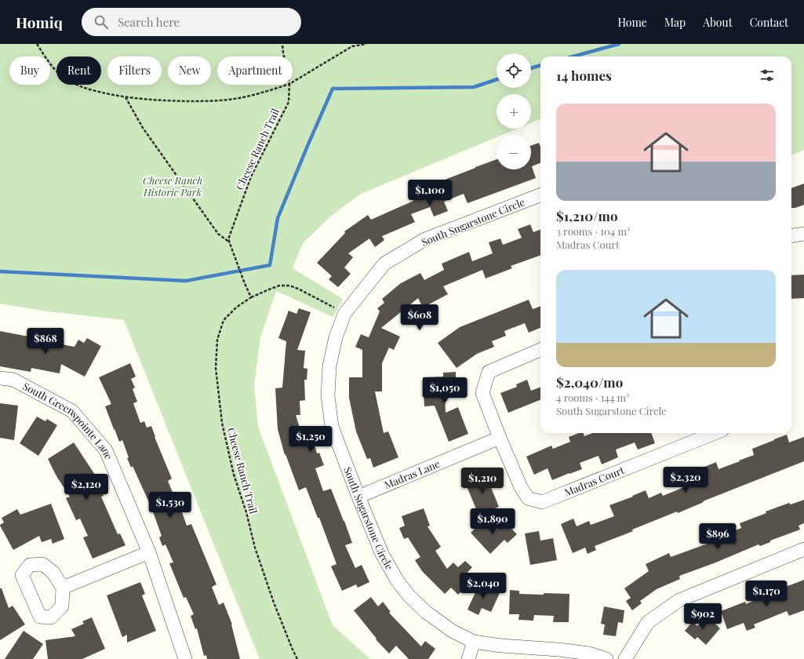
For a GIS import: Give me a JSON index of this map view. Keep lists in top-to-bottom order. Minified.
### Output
{"streets":{"street":["South Sugarstone Circle","South Greenspointe Lane","Madras Lane","Madras Court"],"path":["Cheese Ranch Trail"]},"crossings":[["South Sugarstone Circle","Madras Lane"],["Madras Lane","Madras Court"]],"parks":["Cheese Ranch Historic Park"],"page":{"header":"Homiq","search":"Search here","nav":["Home","Map","About","Contact"],"map_buttons":["+","−"],"chip":["Buy","Rent","Filters","New","Apartment"],"heading":"14 homes","list":[{"name":"$1,210/mo","note":"3 rooms · 104 m² · Madras Court"},{"name":"$2,040/mo","note":"4 rooms · 144 m² · South Sugarstone Circle"}],"price":["$1,100","$608","$868","$1,050","$1,250","$2,320","$1,210","$2,120","$1,530","$1,890","$896","$2,040","$1,170","$902"]}}
